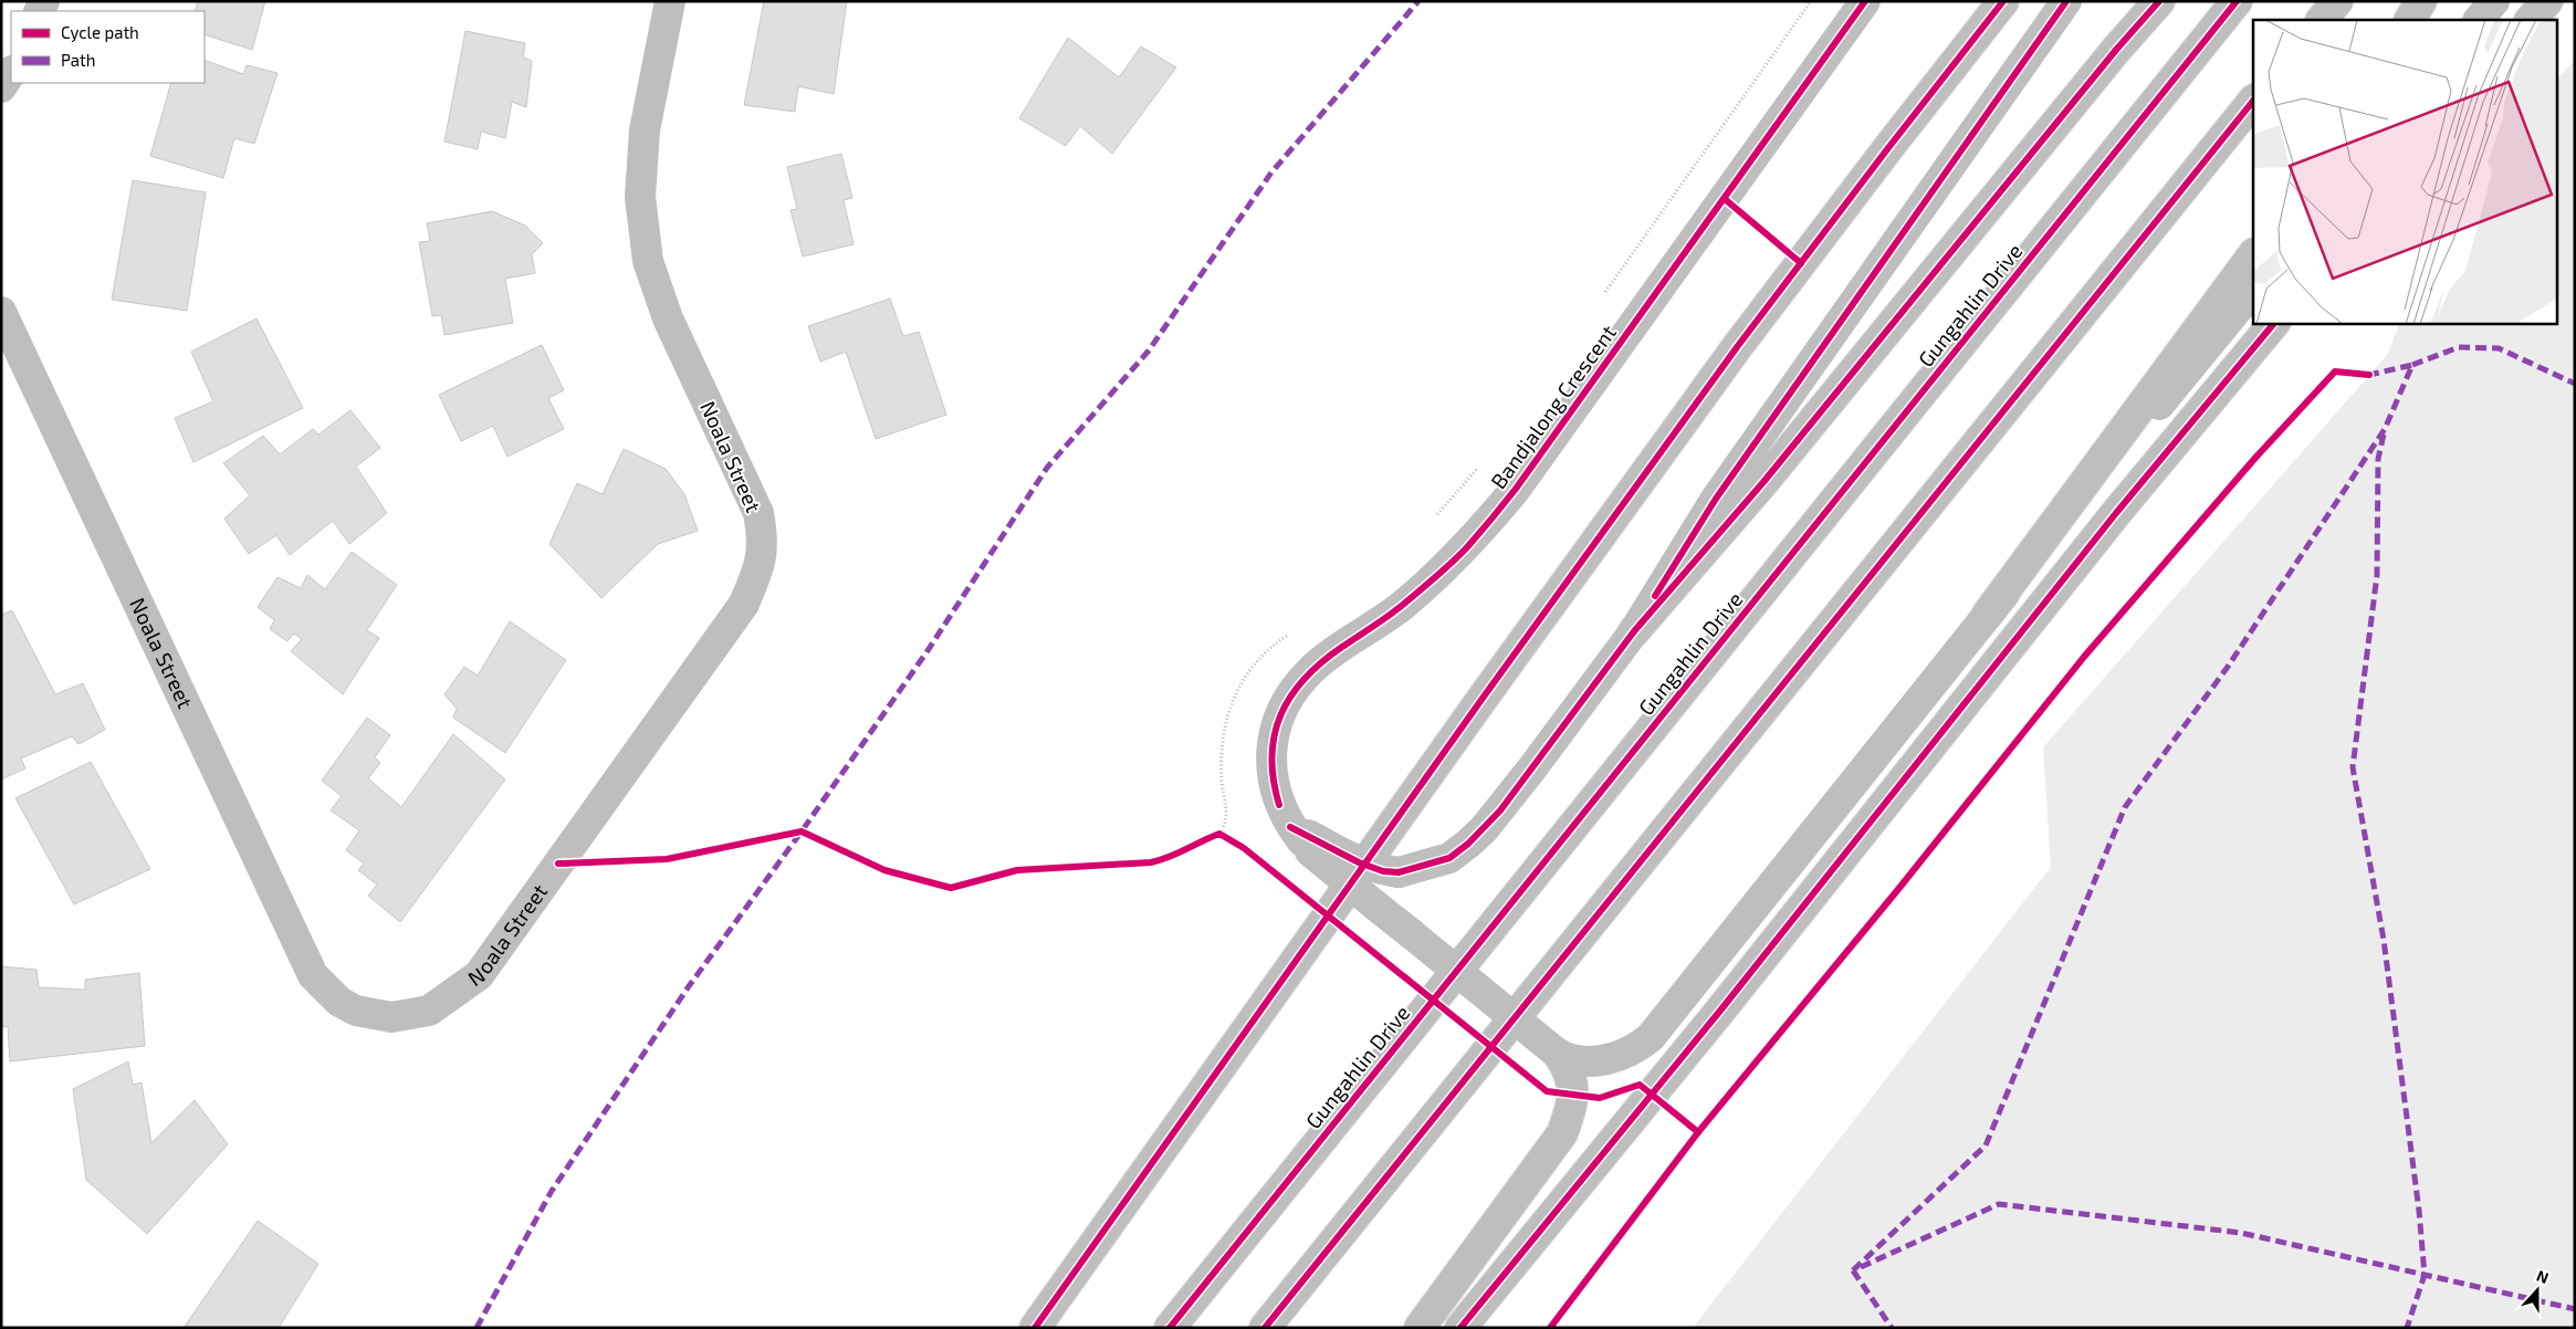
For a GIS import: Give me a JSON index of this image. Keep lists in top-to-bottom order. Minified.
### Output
{"streets":{"main road":["Gungahlin Drive","Bandjalong Crescent","Noala Street"]},"legend":["Cycle path","Path"],"north":"top"}
